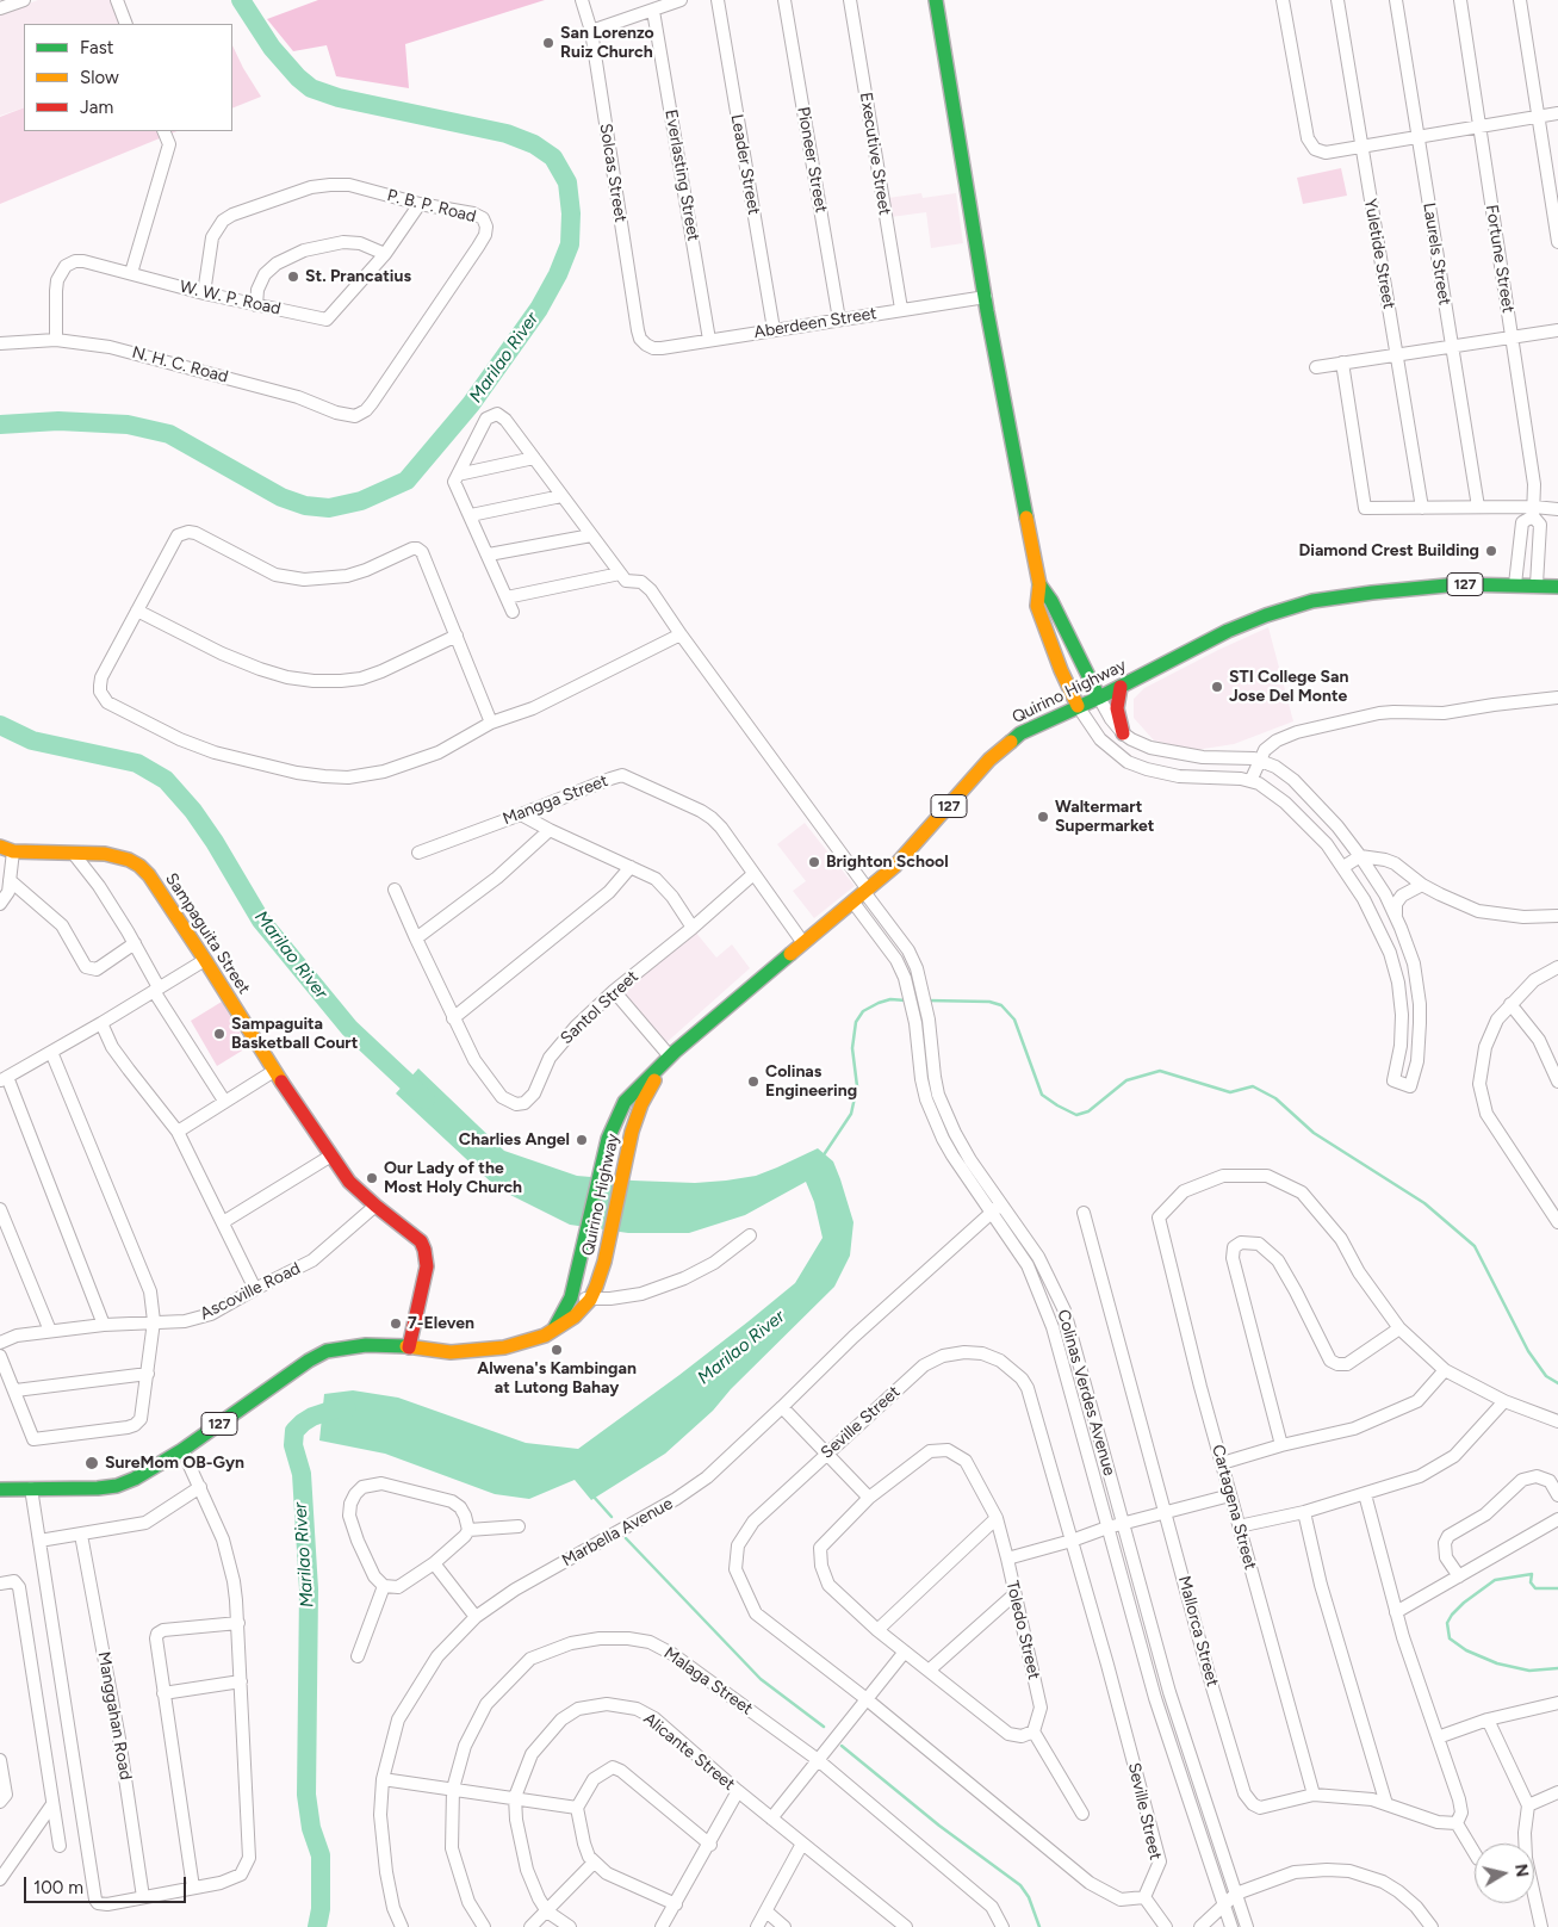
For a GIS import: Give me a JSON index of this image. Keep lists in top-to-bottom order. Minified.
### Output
{"streets":{"main road":["127","Quirino Highway","Sampaguita Street"],"street":["Executive Street","Pioneer Street","Leader Street","Solcas Street","Everlasting Street","P. B. P. Road","Yuletide Street","Laurels Street","Fortune Street","W. W. P. Road","Aberdeen Street","N. H. C. Road","Mangga Street","Santol Street","Ascoville Road","Colinas Verdes Avenue","Seville Street","Cartagena Street","Marbella Avenue","Toledo Street","Mallorca Street","Malaga Street","Manggahan Road","Alicante Street"]},"crossings":[["Executive Street","Aberdeen Street"],["Pioneer Street","Aberdeen Street"],["Leader Street","Aberdeen Street"],["Solcas Street","Aberdeen Street"],["Everlasting Street","Aberdeen Street"],["P. B. P. Road","W. W. P. Road"],["P. B. P. Road","N. H. C. Road"],["Fortune Street","Quirino Highway"],["W. W. P. Road","N. H. C. Road"],["Quirino Highway","Mangga Street"],["Quirino Highway","Sampaguita Street"],["Quirino Highway","Colinas Verdes Avenue"],["Mangga Street","Santol Street"],["Sampaguita Street","Ascoville Road"],["Colinas Verdes Avenue","Marbella Avenue"],["Cartagena Street","Mallorca Street"]],"water":["Marilao River"],"places":["San Lorenzo Ruiz Church","St. Prancatius","Diamond Crest Building","STI College San Jose Del Monte","Waltermart Supermarket","Brighton School","Sampaguita Basketball Court","Colinas Engineering","Charlies Angel","Our Lady of the Most Holy Church","7-Eleven","Alwena's Kambingan at Lutong Bahay","SureMom OB-Gyn"],"legend":["Fast","Slow","Jam"],"scale_bar":"100 m","north":"right"}
